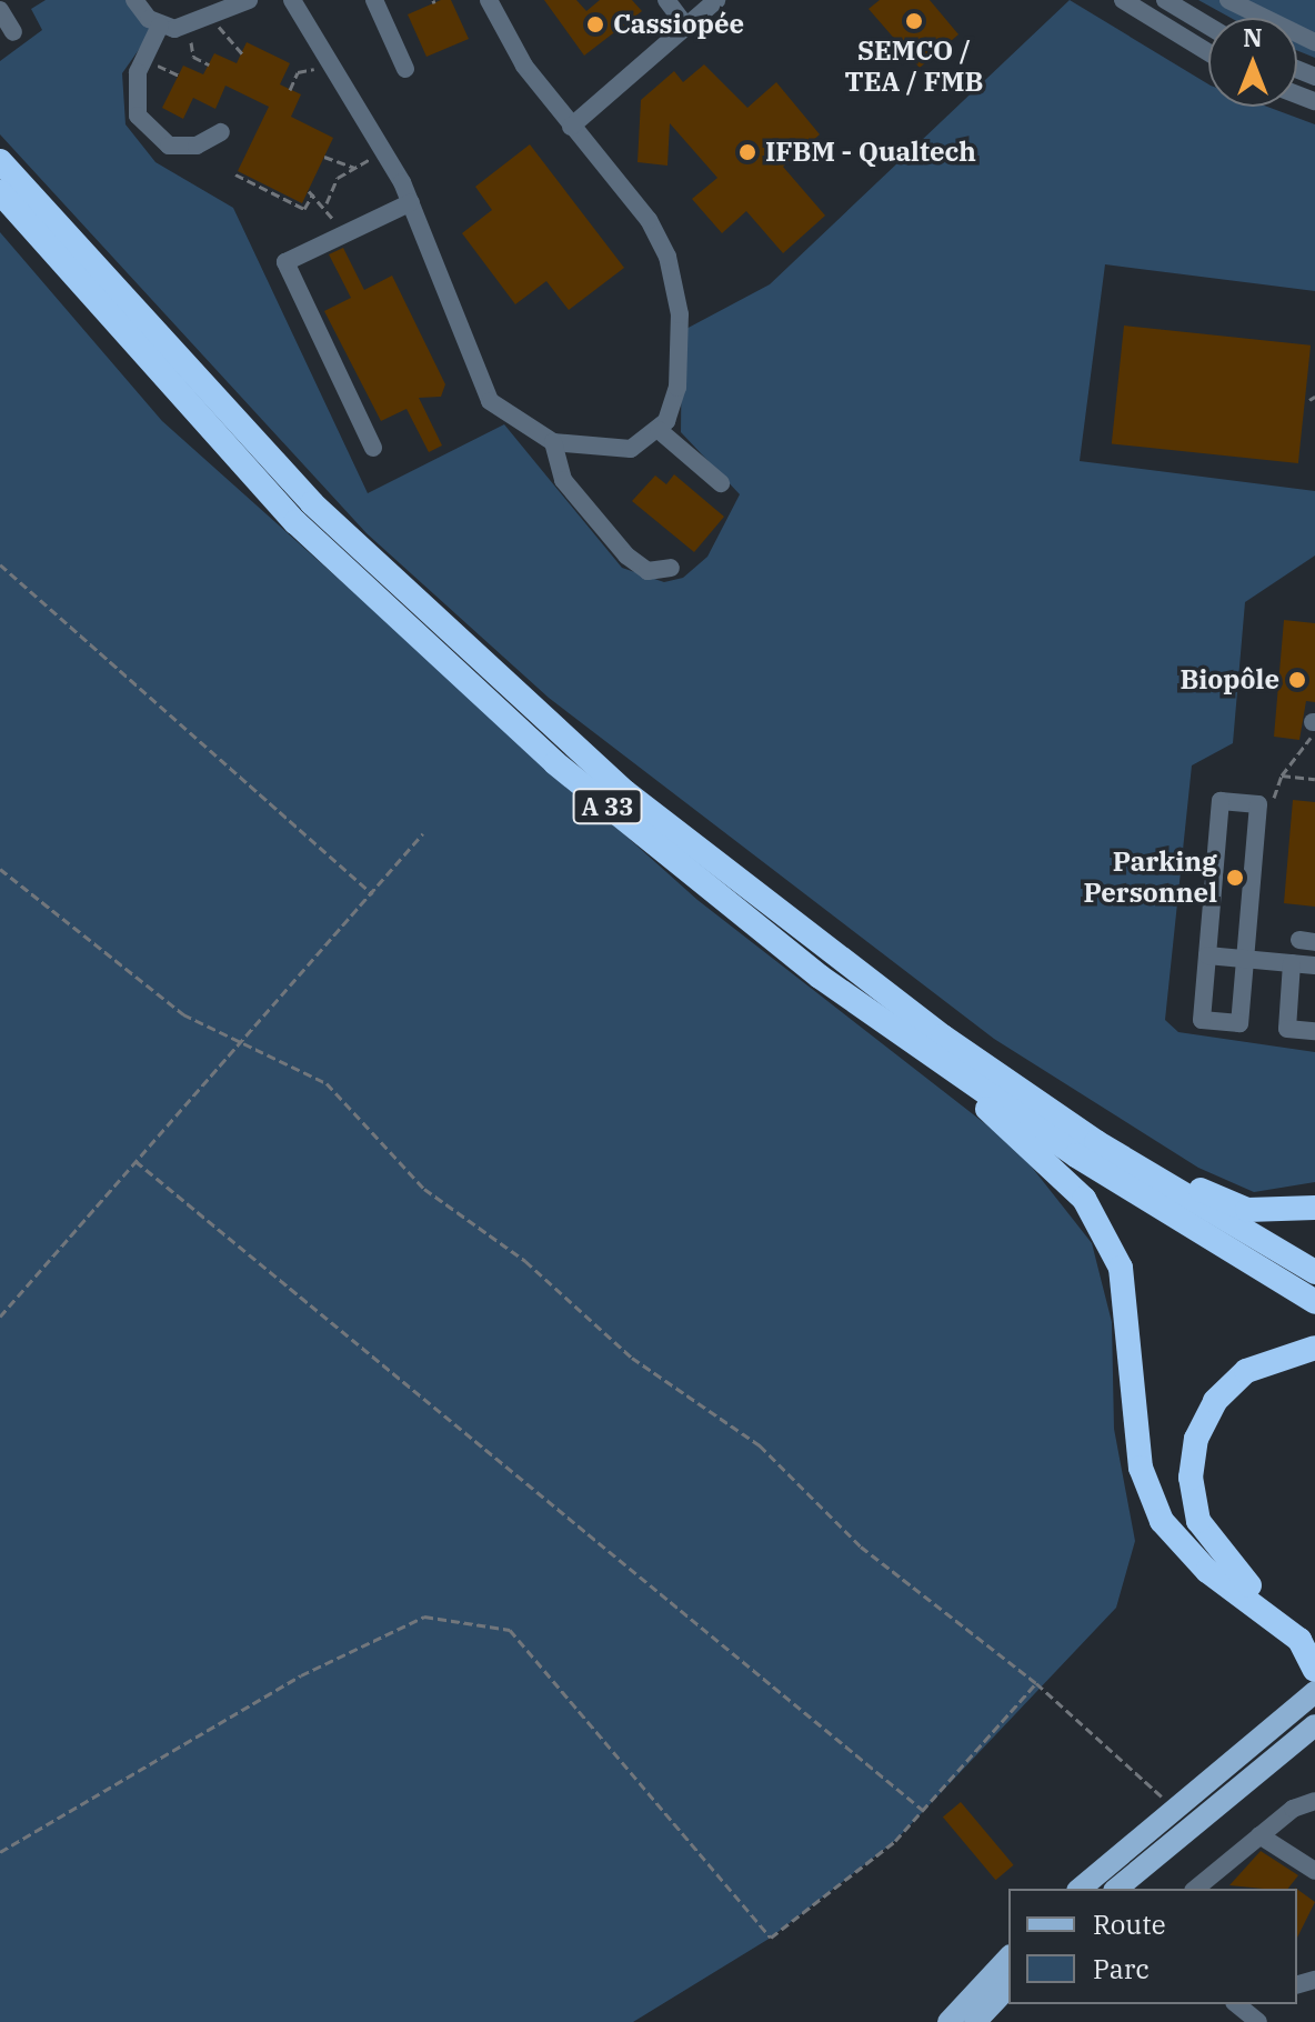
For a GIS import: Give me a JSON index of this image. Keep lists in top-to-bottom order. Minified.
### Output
{"streets":{"highway":["A 33"]},"places":["SEMCO / TEA / FMB","Cassiopée","IFBM - Qualtech","Biopôle","Parking Personnel"],"legend":["Route","Parc"],"north":"top"}
